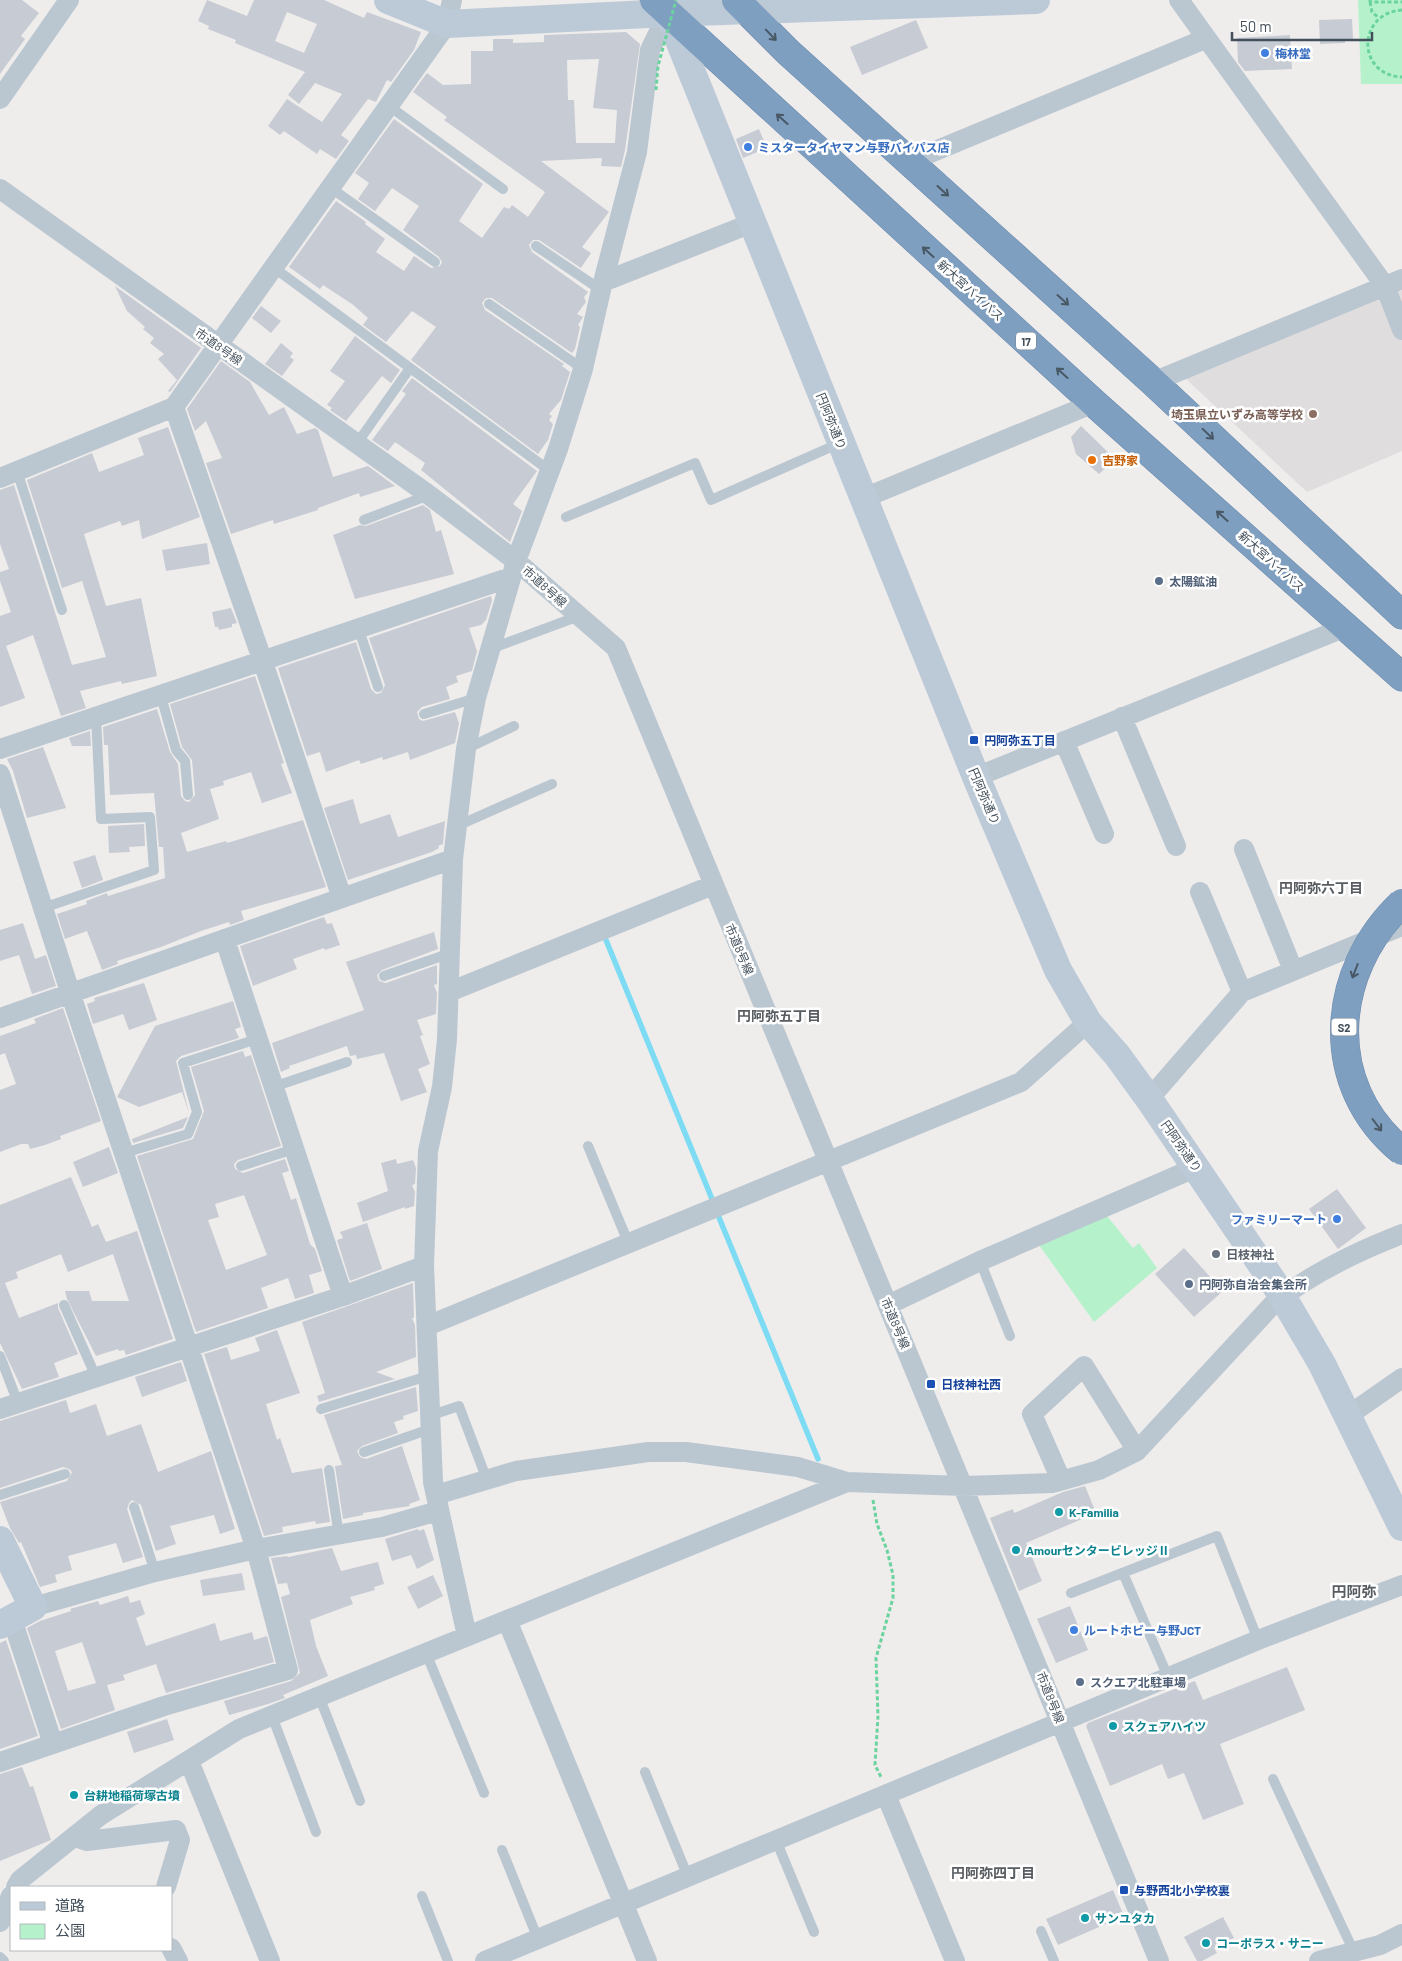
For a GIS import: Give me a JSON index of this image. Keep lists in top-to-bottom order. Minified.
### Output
{"streets":{"highway":["新大宮バイパス","17","S2"],"street":["市道8号線","円阿弥通り"]},"crossings":[["新大宮バイパス","円阿弥通り"]],"districts":["円阿弥六丁目","円阿弥五丁目","円阿弥","円阿弥四丁目"],"places":{"other":["梅林堂","ミスタータイヤマン与野バイパス店","埼玉県立いずみ高等学校","吉野家","太陽鉱油","ファミリーマート","日枝神社","円阿弥自治会集会所","K-Familia","AmourセンタービレッジⅡ","ルートホビー与野JCT","スクエア北駐車場","スクェアハイツ","台耕地稲荷塚古墳","サンユタカ","コーポラス・サニー"],"transit":["円阿弥五丁目","日枝神社西","与野西北小学校裏"]},"legend":["道路","公園"],"scale_bar":"50 m"}
